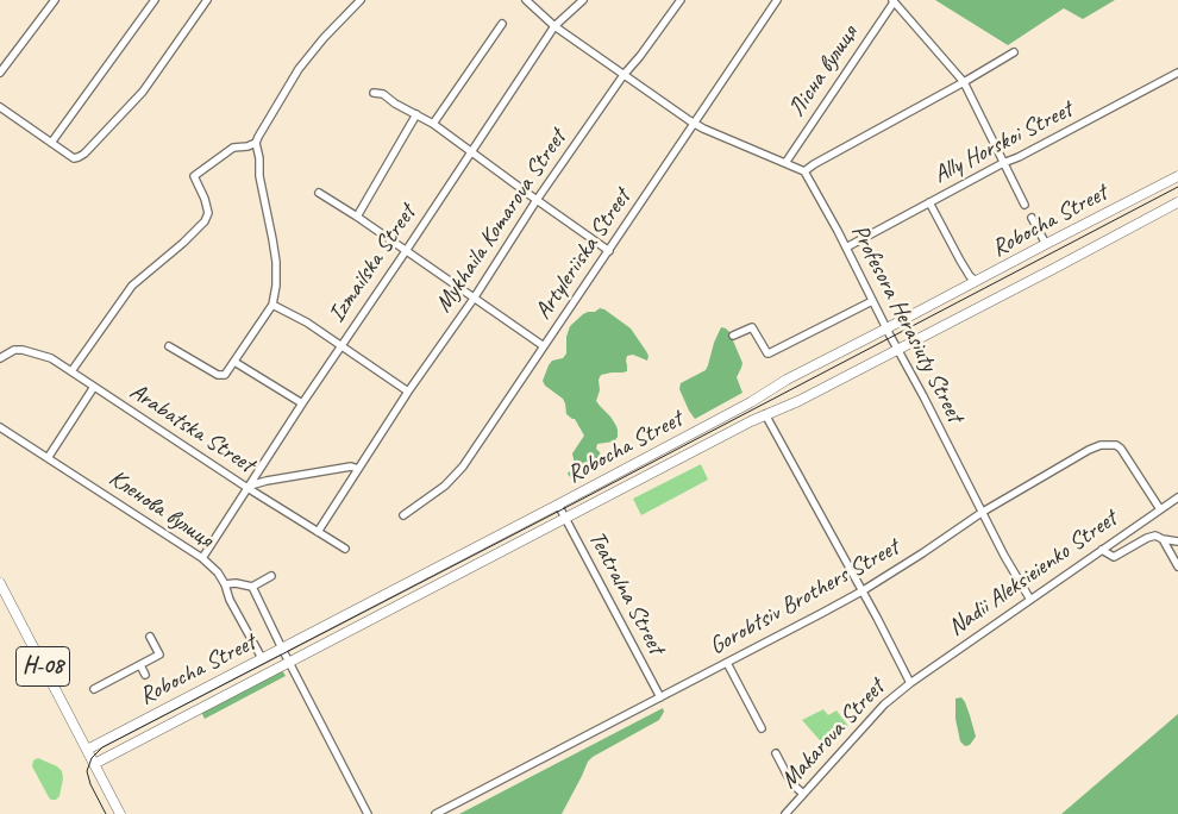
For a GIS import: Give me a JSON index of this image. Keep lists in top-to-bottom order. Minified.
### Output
{"streets":{"main road":["Robocha Street","Н-08"],"street":["Лісна вулиця","Ally Horskoi Street","Mykhaila Komarova Street","Artyleriiska Street","Izmailska Street","Profesora Herasiuty Street","Arabatska Street","Кленова вулиця","Nadii Aleksieienko Street","Teatralna Street","Gorobtsiv Brothers Street","Makarova Street"]},"crossings":[["Ally Horskoi Street","Profesora Herasiuty Street"],["Mykhaila Komarova Street","Arabatska Street"],["Robocha Street","Profesora Herasiuty Street"],["Robocha Street","Кленова вулиця"],["Robocha Street","Teatralna Street"],["Robocha Street","Н-08"],["Izmailska Street","Arabatska Street"],["Izmailska Street","Кленова вулиця"],["Profesora Herasiuty Street","Nadii Aleksieienko Street"],["Profesora Herasiuty Street","Gorobtsiv Brothers Street"],["Nadii Aleksieienko Street","Gorobtsiv Brothers Street"],["Nadii Aleksieienko Street","Makarova Street"],["Teatralna Street","Gorobtsiv Brothers Street"]]}
